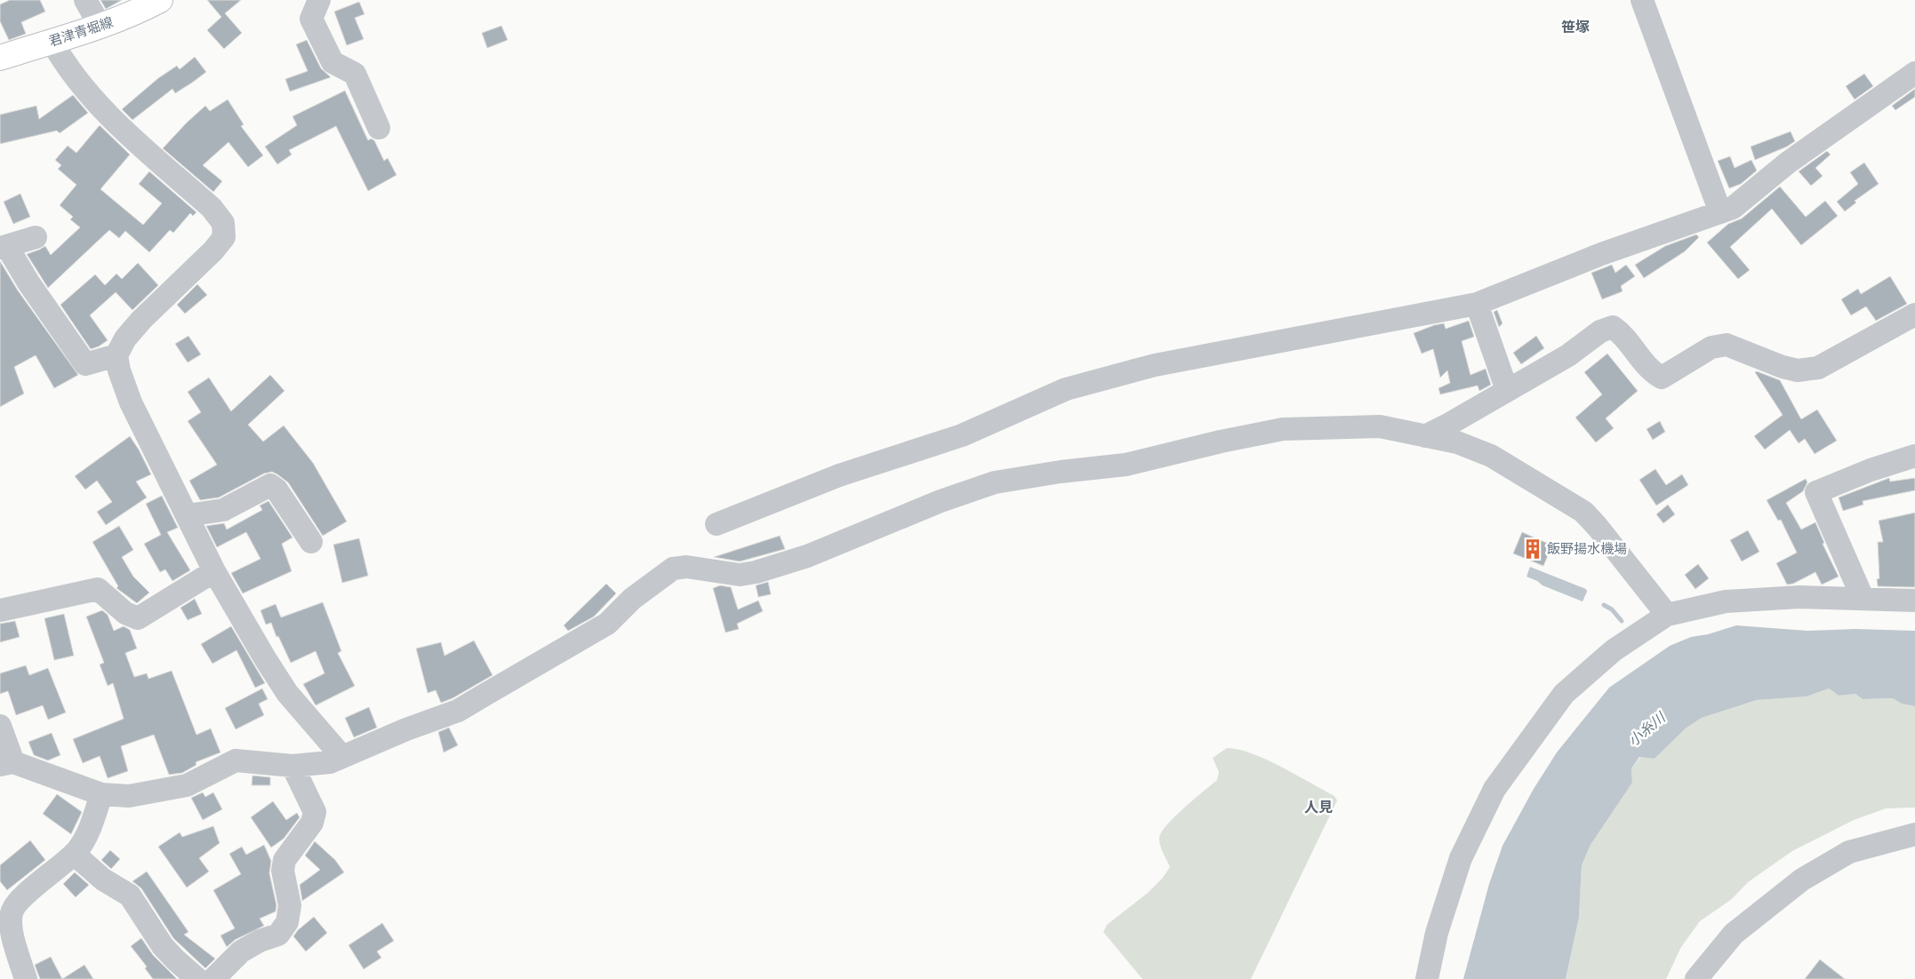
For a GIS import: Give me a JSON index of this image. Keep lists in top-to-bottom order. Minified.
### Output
{"streets":{"main road":["君津青堀線"]},"districts":["笹塚","人見"],"water":["小糸川"],"places":{"building":["飯野揚水機場"]}}
